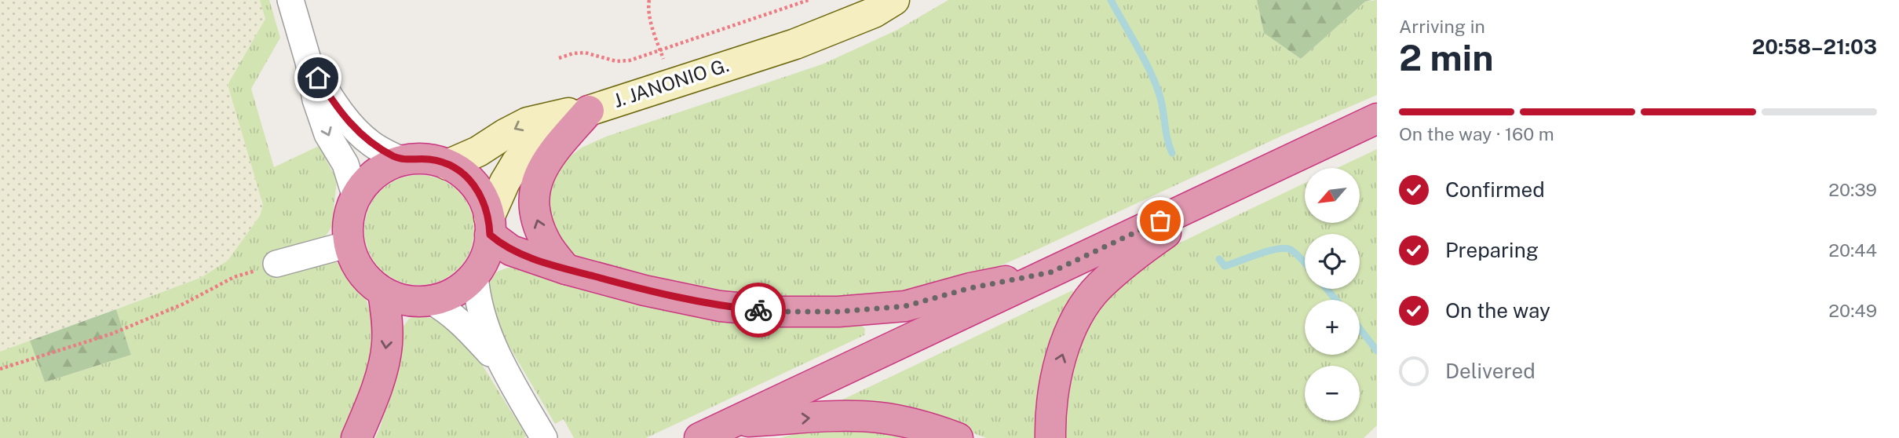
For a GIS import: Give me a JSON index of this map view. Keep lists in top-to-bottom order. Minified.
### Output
{"streets":{"street":["J. JANONIO G."]},"north":"bottom left","page":{"heading":["2 min","Arriving in","20:58–21:03"],"bar":"On the way · 160 m","list":[["Confirmed","20:39"],["Preparing","20:44"],["On the way","20:49"],"Delivered"],"map_buttons":["+","−"]}}
